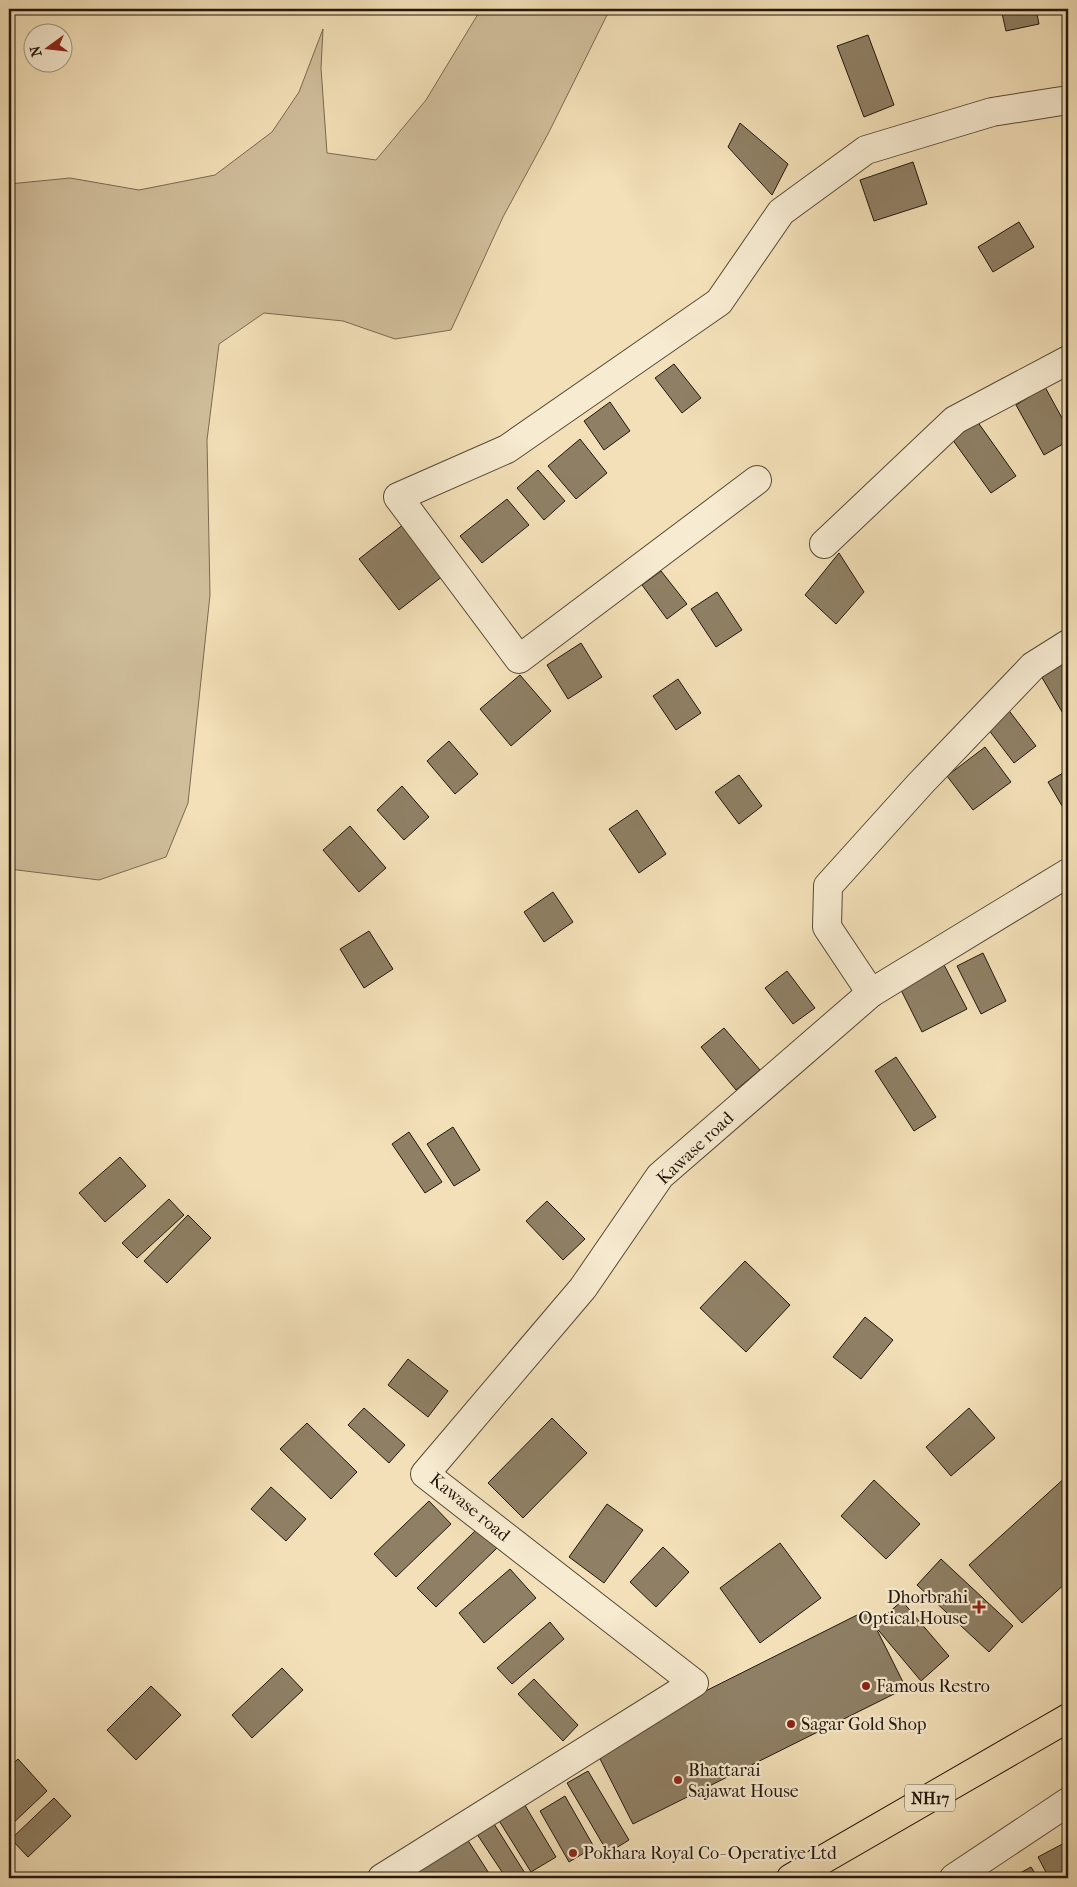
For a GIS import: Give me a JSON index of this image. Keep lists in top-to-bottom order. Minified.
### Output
{"streets":{"highway":["NH17"],"street":["Kawase road"]},"places":{"health":["Dhorbrahi Optical House"],"other":["Famous Restro","Sagar Gold Shop","Bhattarai Sajawat House","Pokhara Royal Co- Operative Ltd"]},"north":"left"}
